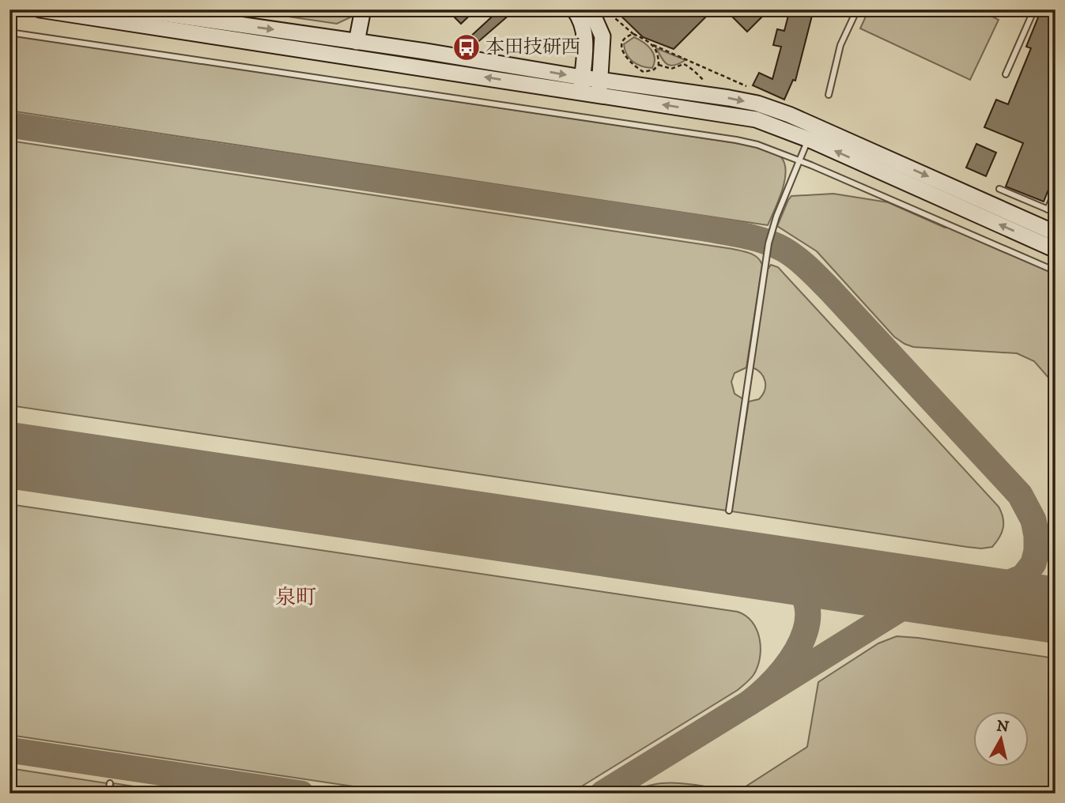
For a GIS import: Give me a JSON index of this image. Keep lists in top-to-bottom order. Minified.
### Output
{"districts":["泉町"],"places":{"bus stop":["本田技研西"]},"north":"top"}
